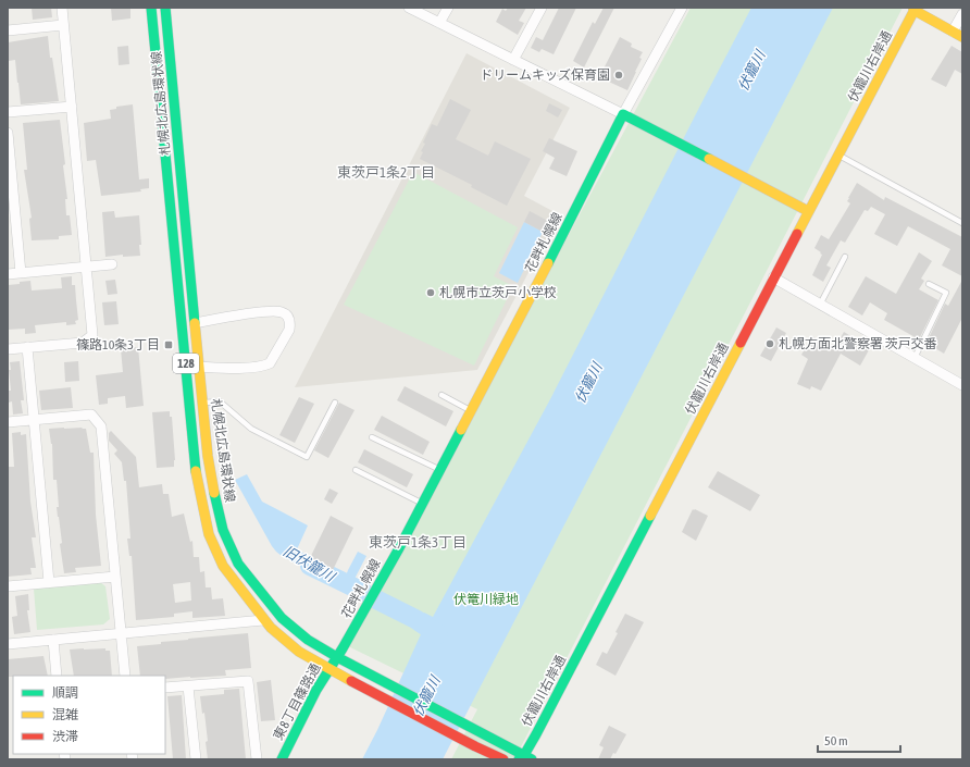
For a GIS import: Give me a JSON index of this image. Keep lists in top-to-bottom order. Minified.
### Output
{"streets":{"main road":["伏籠川右岸通","札幌北広島環状線","花畔札幌線","128","東8丁目篠路通"]},"crossings":[["伏籠川右岸通","札幌北広島環状線"],["札幌北広島環状線","花畔札幌線"],["札幌北広島環状線","東8丁目篠路通"],["花畔札幌線","東8丁目篠路通"]],"districts":["東茨戸1条2丁目","東茨戸1条3丁目"],"water":["伏籠川","旧伏籠川"],"parks":["伏篭川緑地"],"places":{"other":["ドリームキッズ保育園","札幌市立茨戸小学校","札幌方面北警察署 茨戸交番"],"transit":["篠路10条3丁目"]},"legend":["順調","混雑","渋滞"],"scale_bar":"50 m"}
